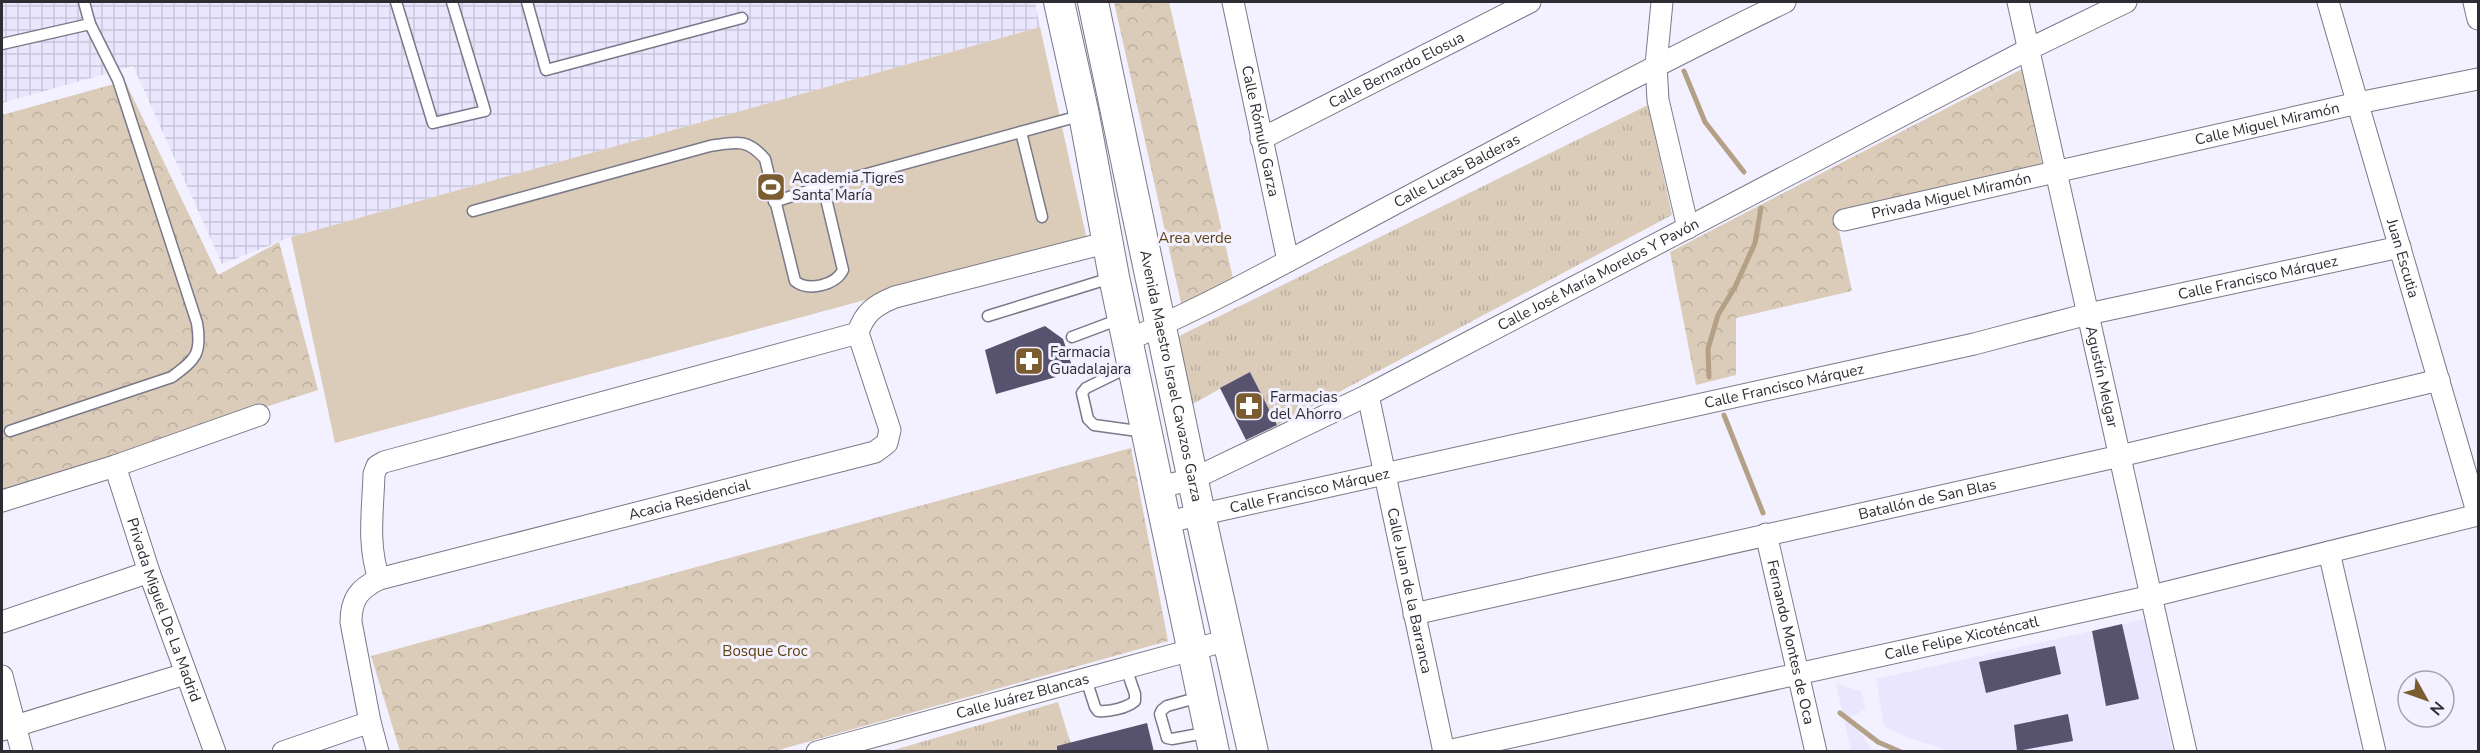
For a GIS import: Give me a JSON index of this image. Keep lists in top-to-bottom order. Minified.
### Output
{"streets":{"main road":["Avenida Maestro Israel Cavazos Garza"],"street":["Calle Bernardo Elosua","Calle Miguel Miramón","Calle Rómulo Garza","Calle Lucas Balderas","Privada Miguel Miramón","Juan Escutia","Calle José María Morelos Y Pavón","Calle Francisco Márquez","Agustín Melgar","Batallón de San Blas","Acacia Residencial","Calle Juan de la Barranca","Privada Miguel De La Madrid","Calle Felipe Xicoténcatl","Fernando Montes de Oca","Calle Juárez Blancas"]},"crossings":[["Calle Bernardo Elosua","Calle Rómulo Garza"],["Calle Miguel Miramón","Privada Miguel Miramón"],["Calle Miguel Miramón","Juan Escutia"],["Calle Miguel Miramón","Agustín Melgar"],["Calle Rómulo Garza","Calle Lucas Balderas"],["Calle Lucas Balderas","Avenida Maestro Israel Cavazos Garza"],["Privada Miguel Miramón","Agustín Melgar"],["Juan Escutia","Calle Francisco Márquez"],["Juan Escutia","Batallón de San Blas"],["Juan Escutia","Calle Felipe Xicoténcatl"],["Calle José María Morelos Y Pavón","Avenida Maestro Israel Cavazos Garza"],["Calle José María Morelos Y Pavón","Agustín Melgar"],["Calle José María Morelos Y Pavón","Calle Juan de la Barranca"],["Calle Francisco Márquez","Avenida Maestro Israel Cavazos Garza"],["Calle Francisco Márquez","Agustín Melgar"],["Calle Francisco Márquez","Calle Juan de la Barranca"],["Avenida Maestro Israel Cavazos Garza","Calle Juárez Blancas"],["Agustín Melgar","Batallón de San Blas"],["Agustín Melgar","Calle Felipe Xicoténcatl"],["Batallón de San Blas","Calle Juan de la Barranca"],["Batallón de San Blas","Fernando Montes de Oca"],["Calle Juan de la Barranca","Calle Felipe Xicoténcatl"],["Calle Felipe Xicoténcatl","Fernando Montes de Oca"]],"parks":["Area verde","Bosque Croc"],"places":{"sports":["Academia Tigres Santa María"],"pharmacy":["Farmacia Guadalajara","Farmacias del Ahorro"]},"north":"bottom right"}
